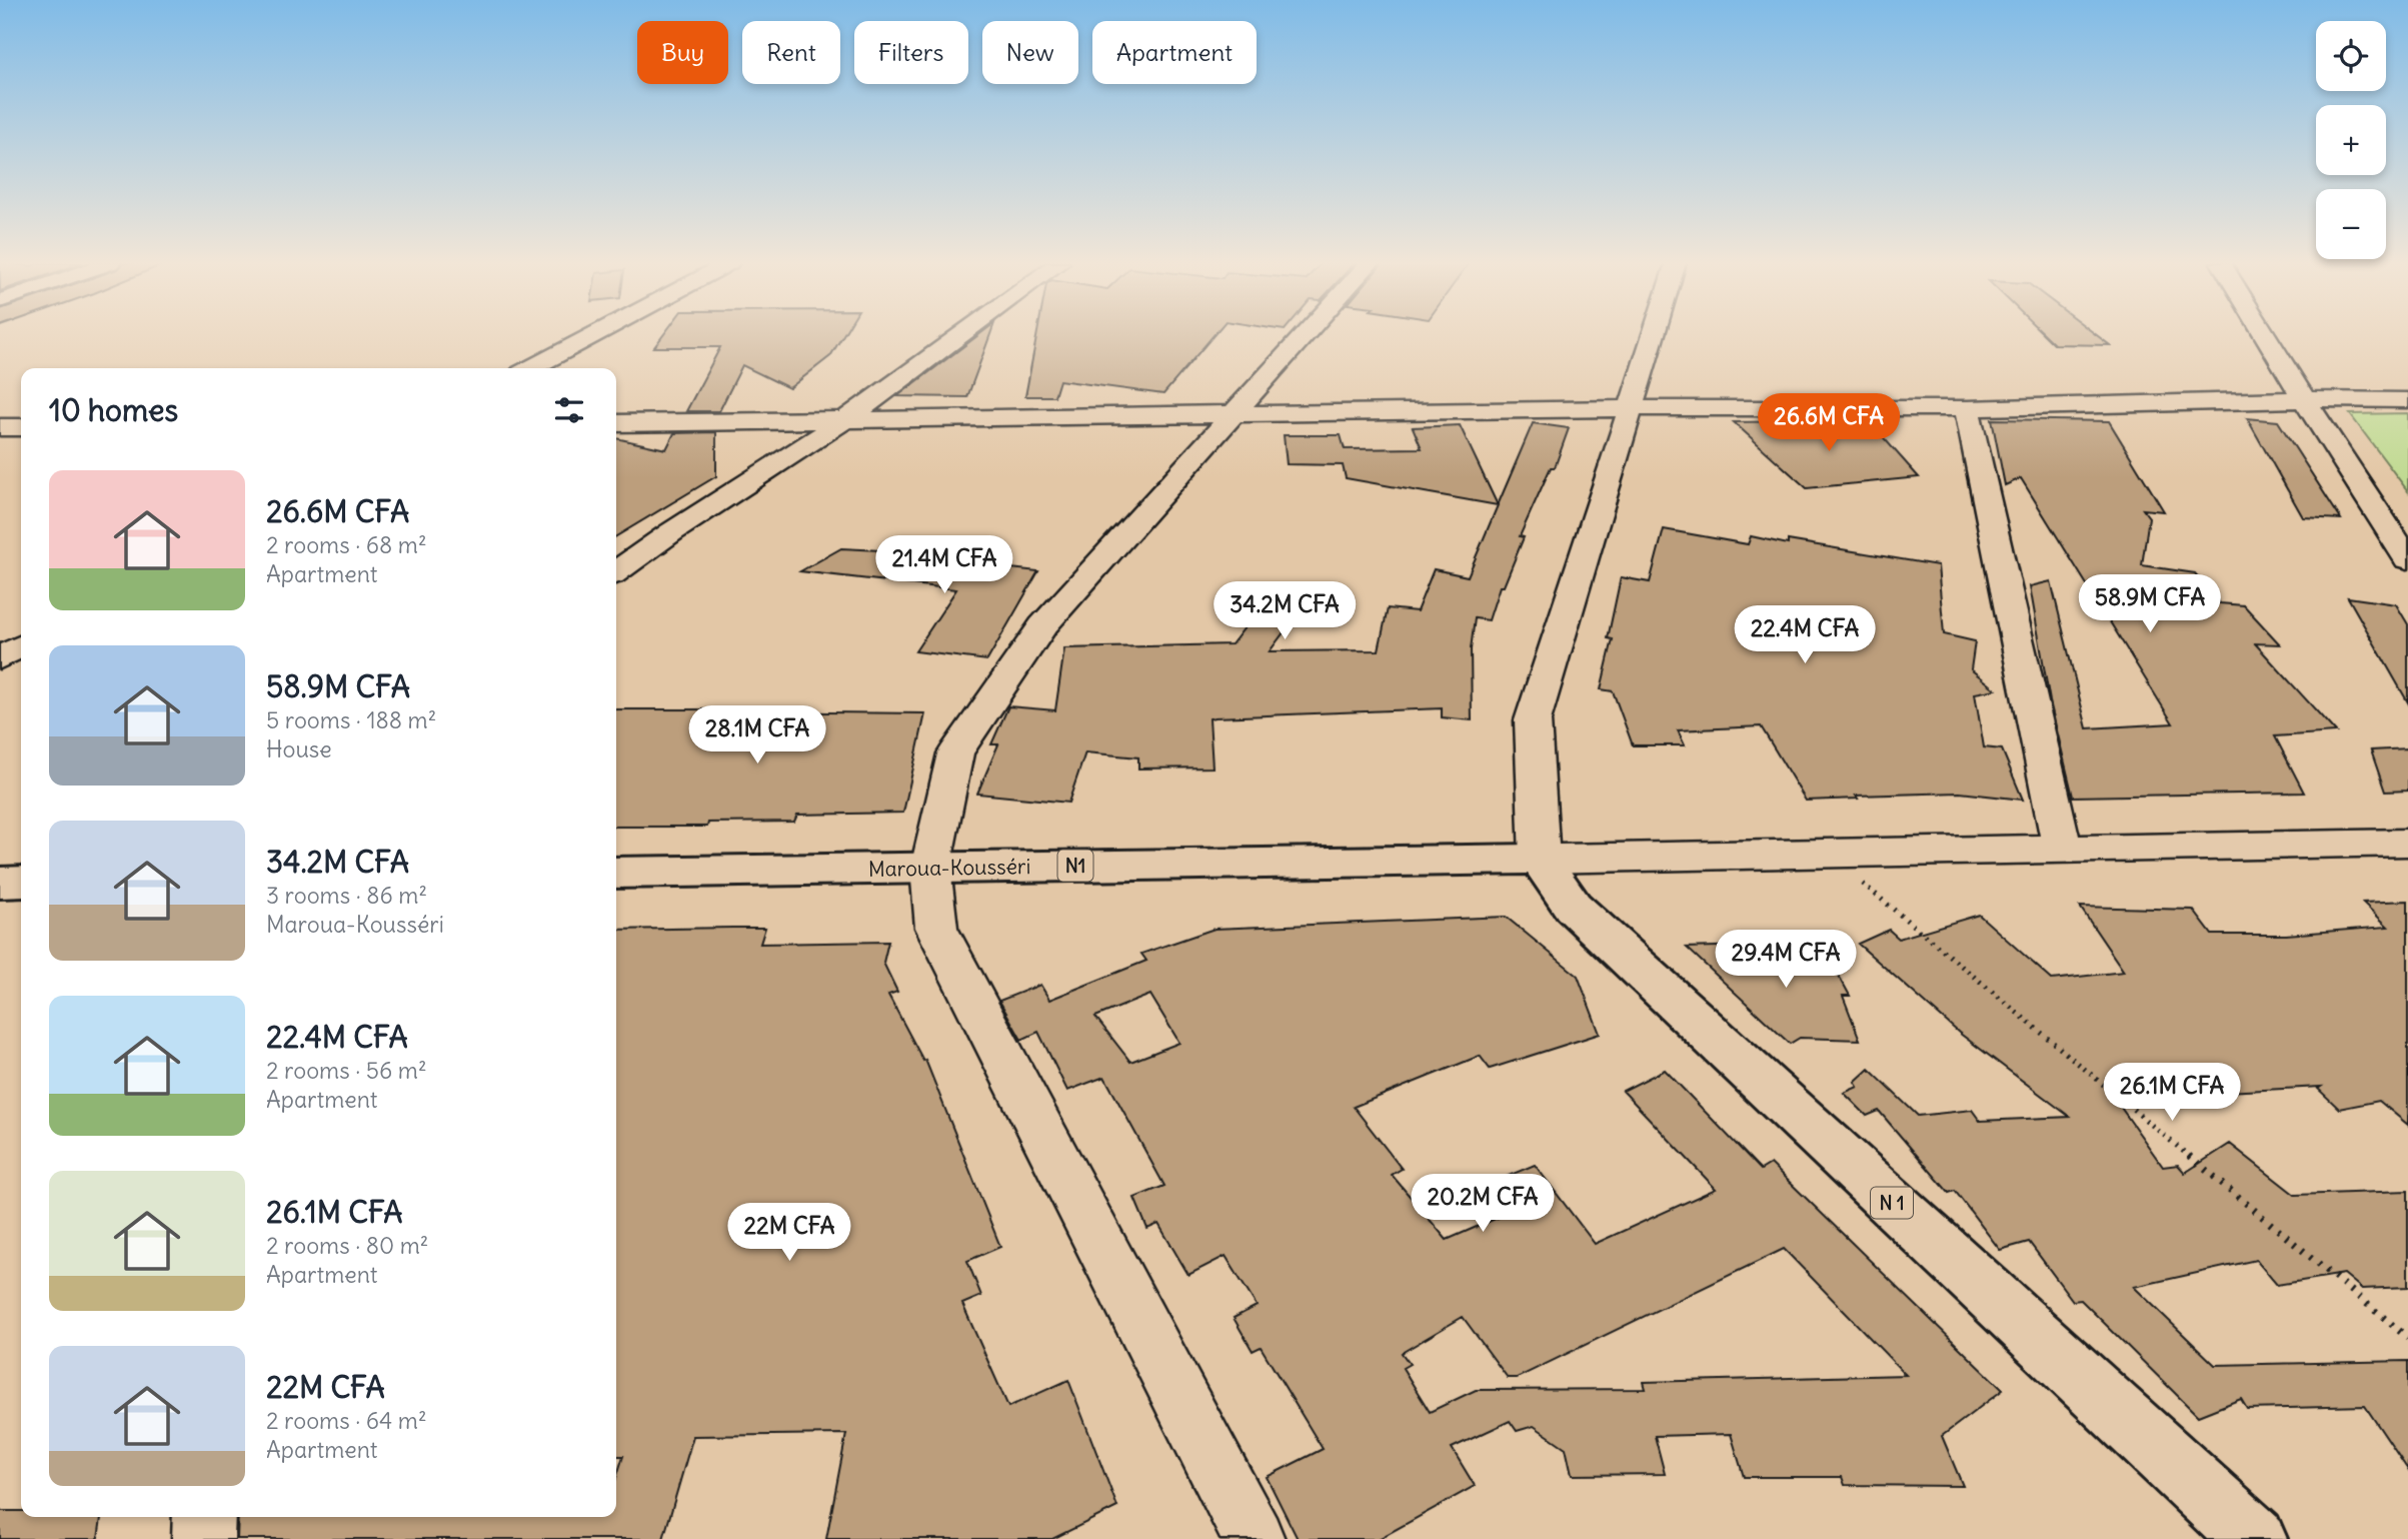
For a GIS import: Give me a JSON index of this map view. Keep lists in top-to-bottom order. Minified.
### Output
{"streets":{"highway":["N1","Maroua-Kousséri","N 1"]},"crossings":[["Maroua-Kousséri","N 1"]],"page":{"map_buttons":["+","−"],"chip":["Buy","Rent","Filters","New","Apartment"],"heading":"10 homes","price":["26.6M CFA","21.4M CFA","58.9M CFA","34.2M CFA","22.4M CFA","28.1M CFA","29.4M CFA","26.1M CFA","20.2M CFA","22M CFA"],"list":[{"name":"26.6M CFA","note":"2 rooms · 68 m² · Apartment"},{"name":"58.9M CFA","note":"5 rooms · 188 m² · House"},{"name":"34.2M CFA","note":"3 rooms · 86 m² · Maroua-Kousséri"},{"name":"22.4M CFA","note":"2 rooms · 56 m² · Apartment"},{"name":"26.1M CFA","note":"2 rooms · 80 m² · Apartment"},{"name":"22M CFA","note":"2 rooms · 64 m² · Apartment"}]}}
